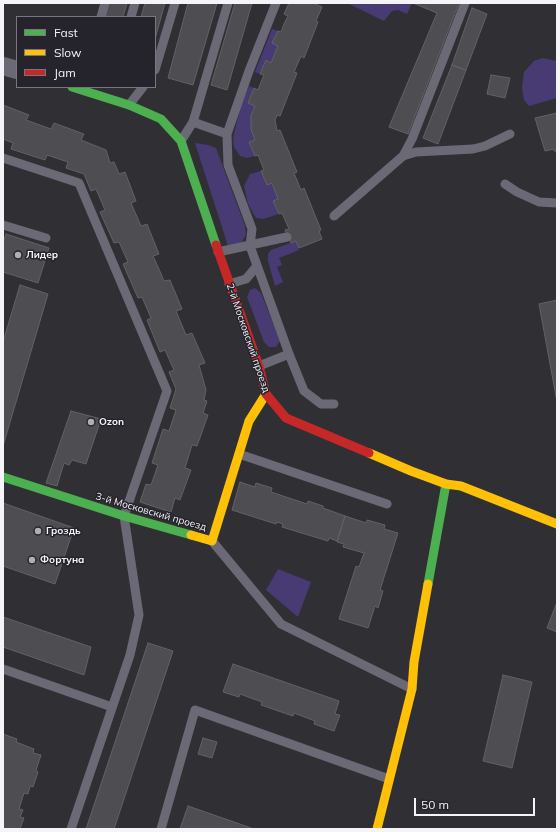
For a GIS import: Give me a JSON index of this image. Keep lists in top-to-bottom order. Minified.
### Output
{"streets":{"street":["2-й Московский проезд","3-й Московский проезд"]},"crossings":[["2-й Московский проезд","3-й Московский проезд"]],"places":["Лидер","Ozon","Гроздь","Фортуна"],"legend":["Fast","Slow","Jam"],"scale_bar":"50 m"}
